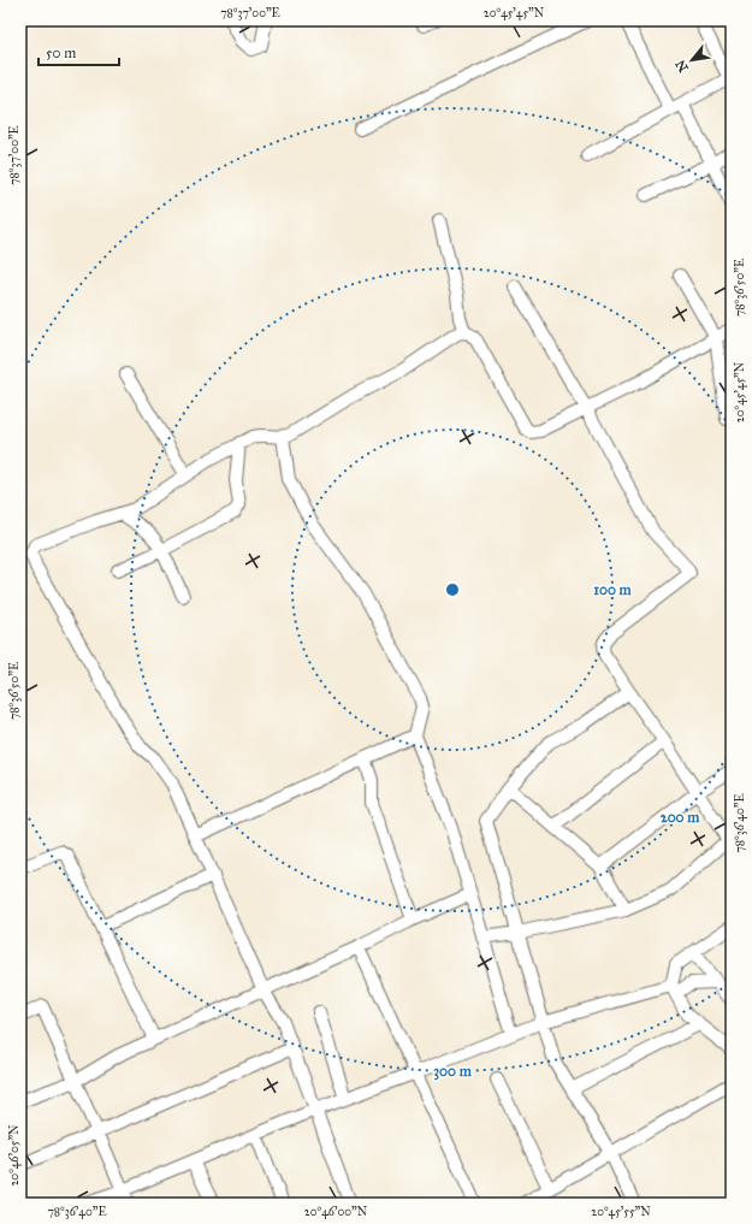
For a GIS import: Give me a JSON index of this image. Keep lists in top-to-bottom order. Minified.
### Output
{"scale_bar":"50 m","north":"bottom left","coordinates":["78°37'00\"E","20°45'45\"N","78°36'50\"E","78°36'40\"E","20°46'05\"N","20°46'00\"N","20°45'55\"N"],"rings":["100 m","200 m","300 m"]}
